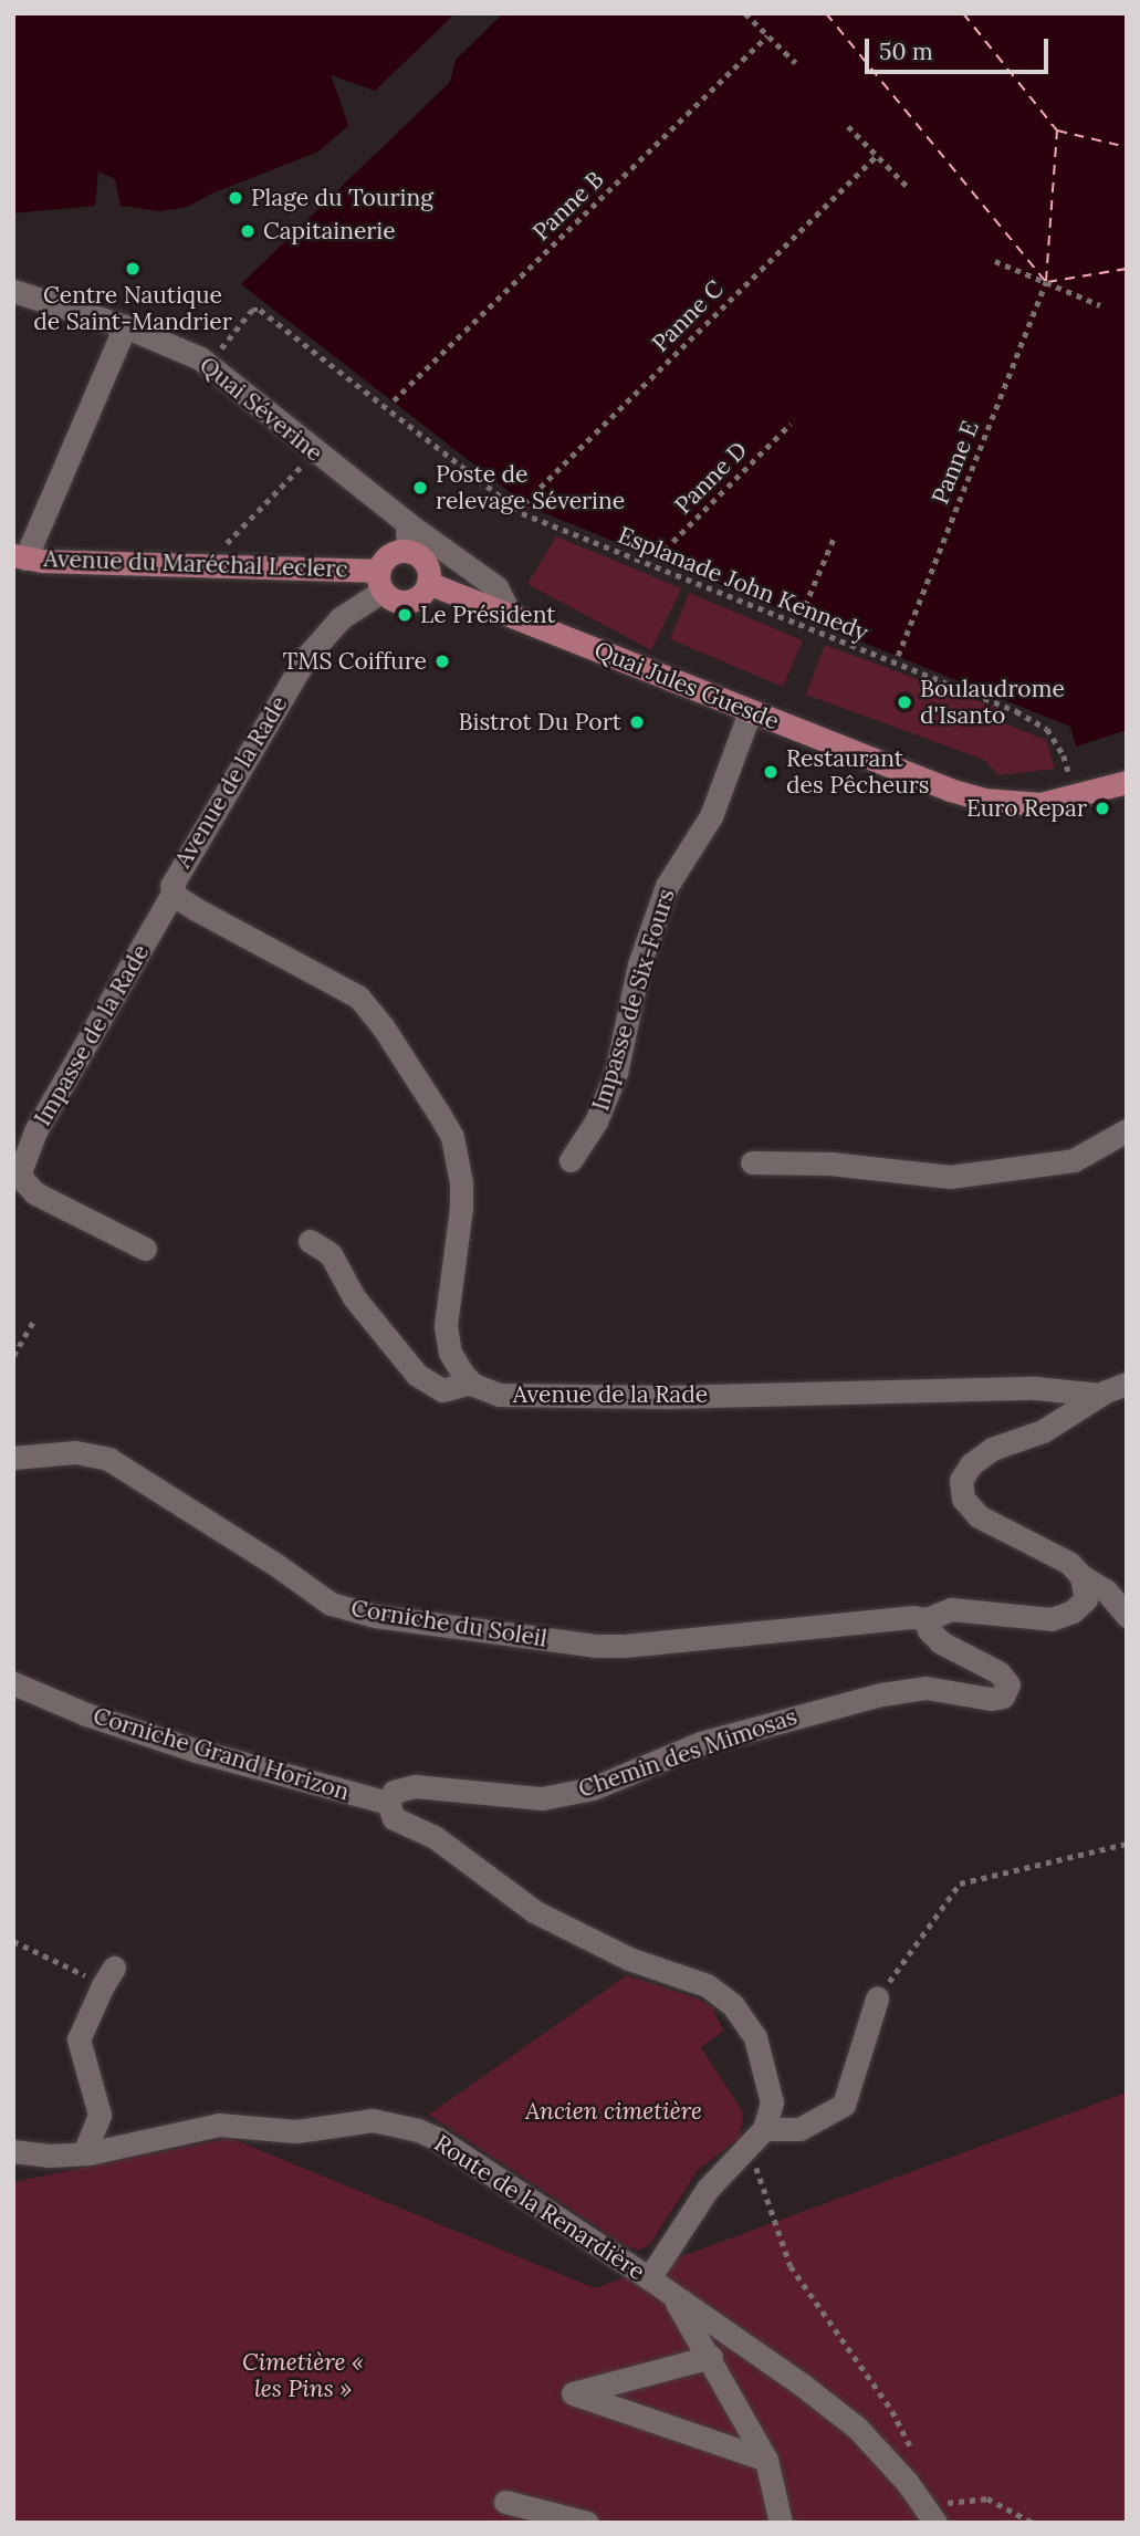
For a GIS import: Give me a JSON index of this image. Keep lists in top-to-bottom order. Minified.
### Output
{"streets":{"main road":["Avenue du Maréchal Leclerc","Quai Jules Guesde"],"street":["Quai Séverine","Avenue de la Rade","Impasse de Six-Fours","Impasse de la Rade","Corniche du Soleil","Chemin des Mimosas","Corniche Grand Horizon","Route de la Renardière"],"path":["Panne B","Panne C","Panne E","Panne D","Esplanade John Kennedy"]},"crossings":[["Quai Séverine","Esplanade John Kennedy"],["Quai Séverine","Quai Jules Guesde"],["Avenue du Maréchal Leclerc","Quai Jules Guesde"],["Esplanade John Kennedy","Quai Jules Guesde"],["Quai Jules Guesde","Impasse de Six-Fours"],["Avenue de la Rade","Impasse de la Rade"],["Corniche du Soleil","Chemin des Mimosas"],["Chemin des Mimosas","Corniche Grand Horizon"]],"parks":["Ancien cimetière","Cimetière « les Pins »"],"places":["Plage du Touring","Capitainerie","Centre Nautique de Saint-Mandrier","Poste de relevage Séverine","Le Président","TMS Coiffure","Boulaudrome d'Isanto","Bistrot Du Port","Restaurant des Pêcheurs","Euro Repar"],"scale_bar":"50 m"}
